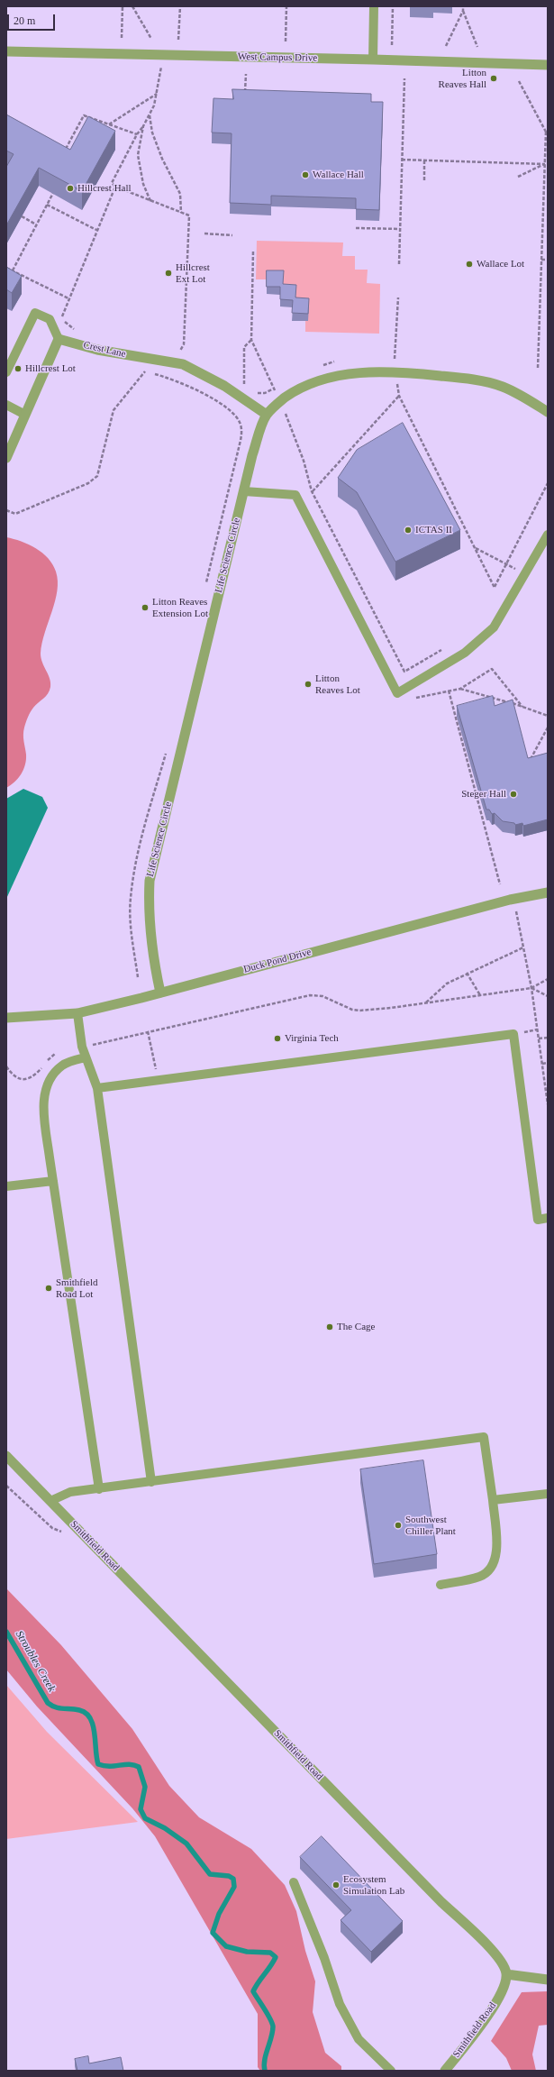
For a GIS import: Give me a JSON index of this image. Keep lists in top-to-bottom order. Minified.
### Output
{"streets":{"street":["West Campus Drive","Crest Lane","Life Science Circle","Duck Pond Drive","Smithfield Road"]},"crossings":[["Crest Lane","Life Science Circle"],["Life Science Circle","Duck Pond Drive"]],"water":["Stroubles Creek"],"places":["Litton Reaves Hall","Wallace Hall","Hillcrest Hall","Wallace Lot","Hillcrest Ext Lot","Hillcrest Lot","ICTAS II","Litton Reaves Extension Lot","Litton Reaves Lot","Steger Hall","Virginia Tech","Smithfield Road Lot","The Cage","Southwest Chiller Plant","Ecosystem Simulation Lab"],"scale_bar":"20 m"}
